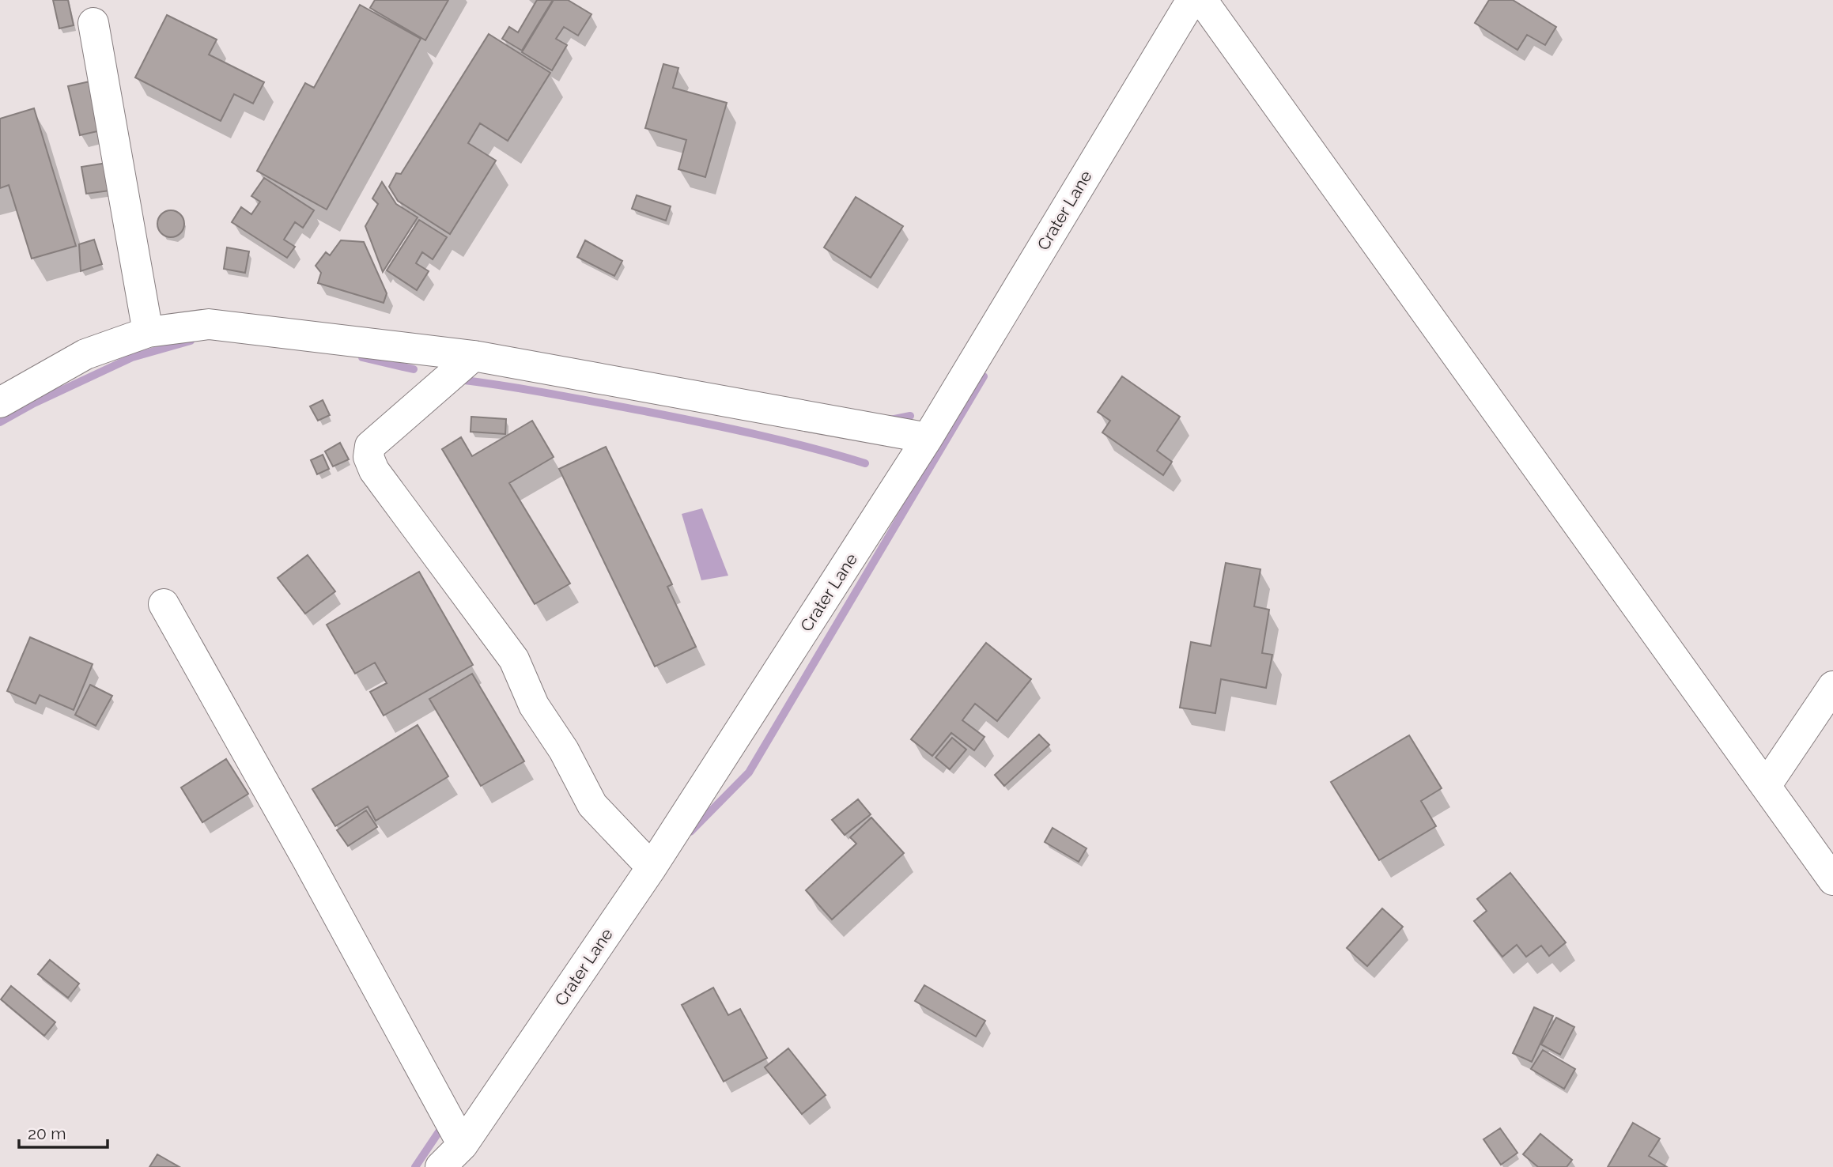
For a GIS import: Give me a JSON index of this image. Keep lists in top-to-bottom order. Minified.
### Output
{"streets":{"street":["Crater Lane"]},"scale_bar":"20 m"}
